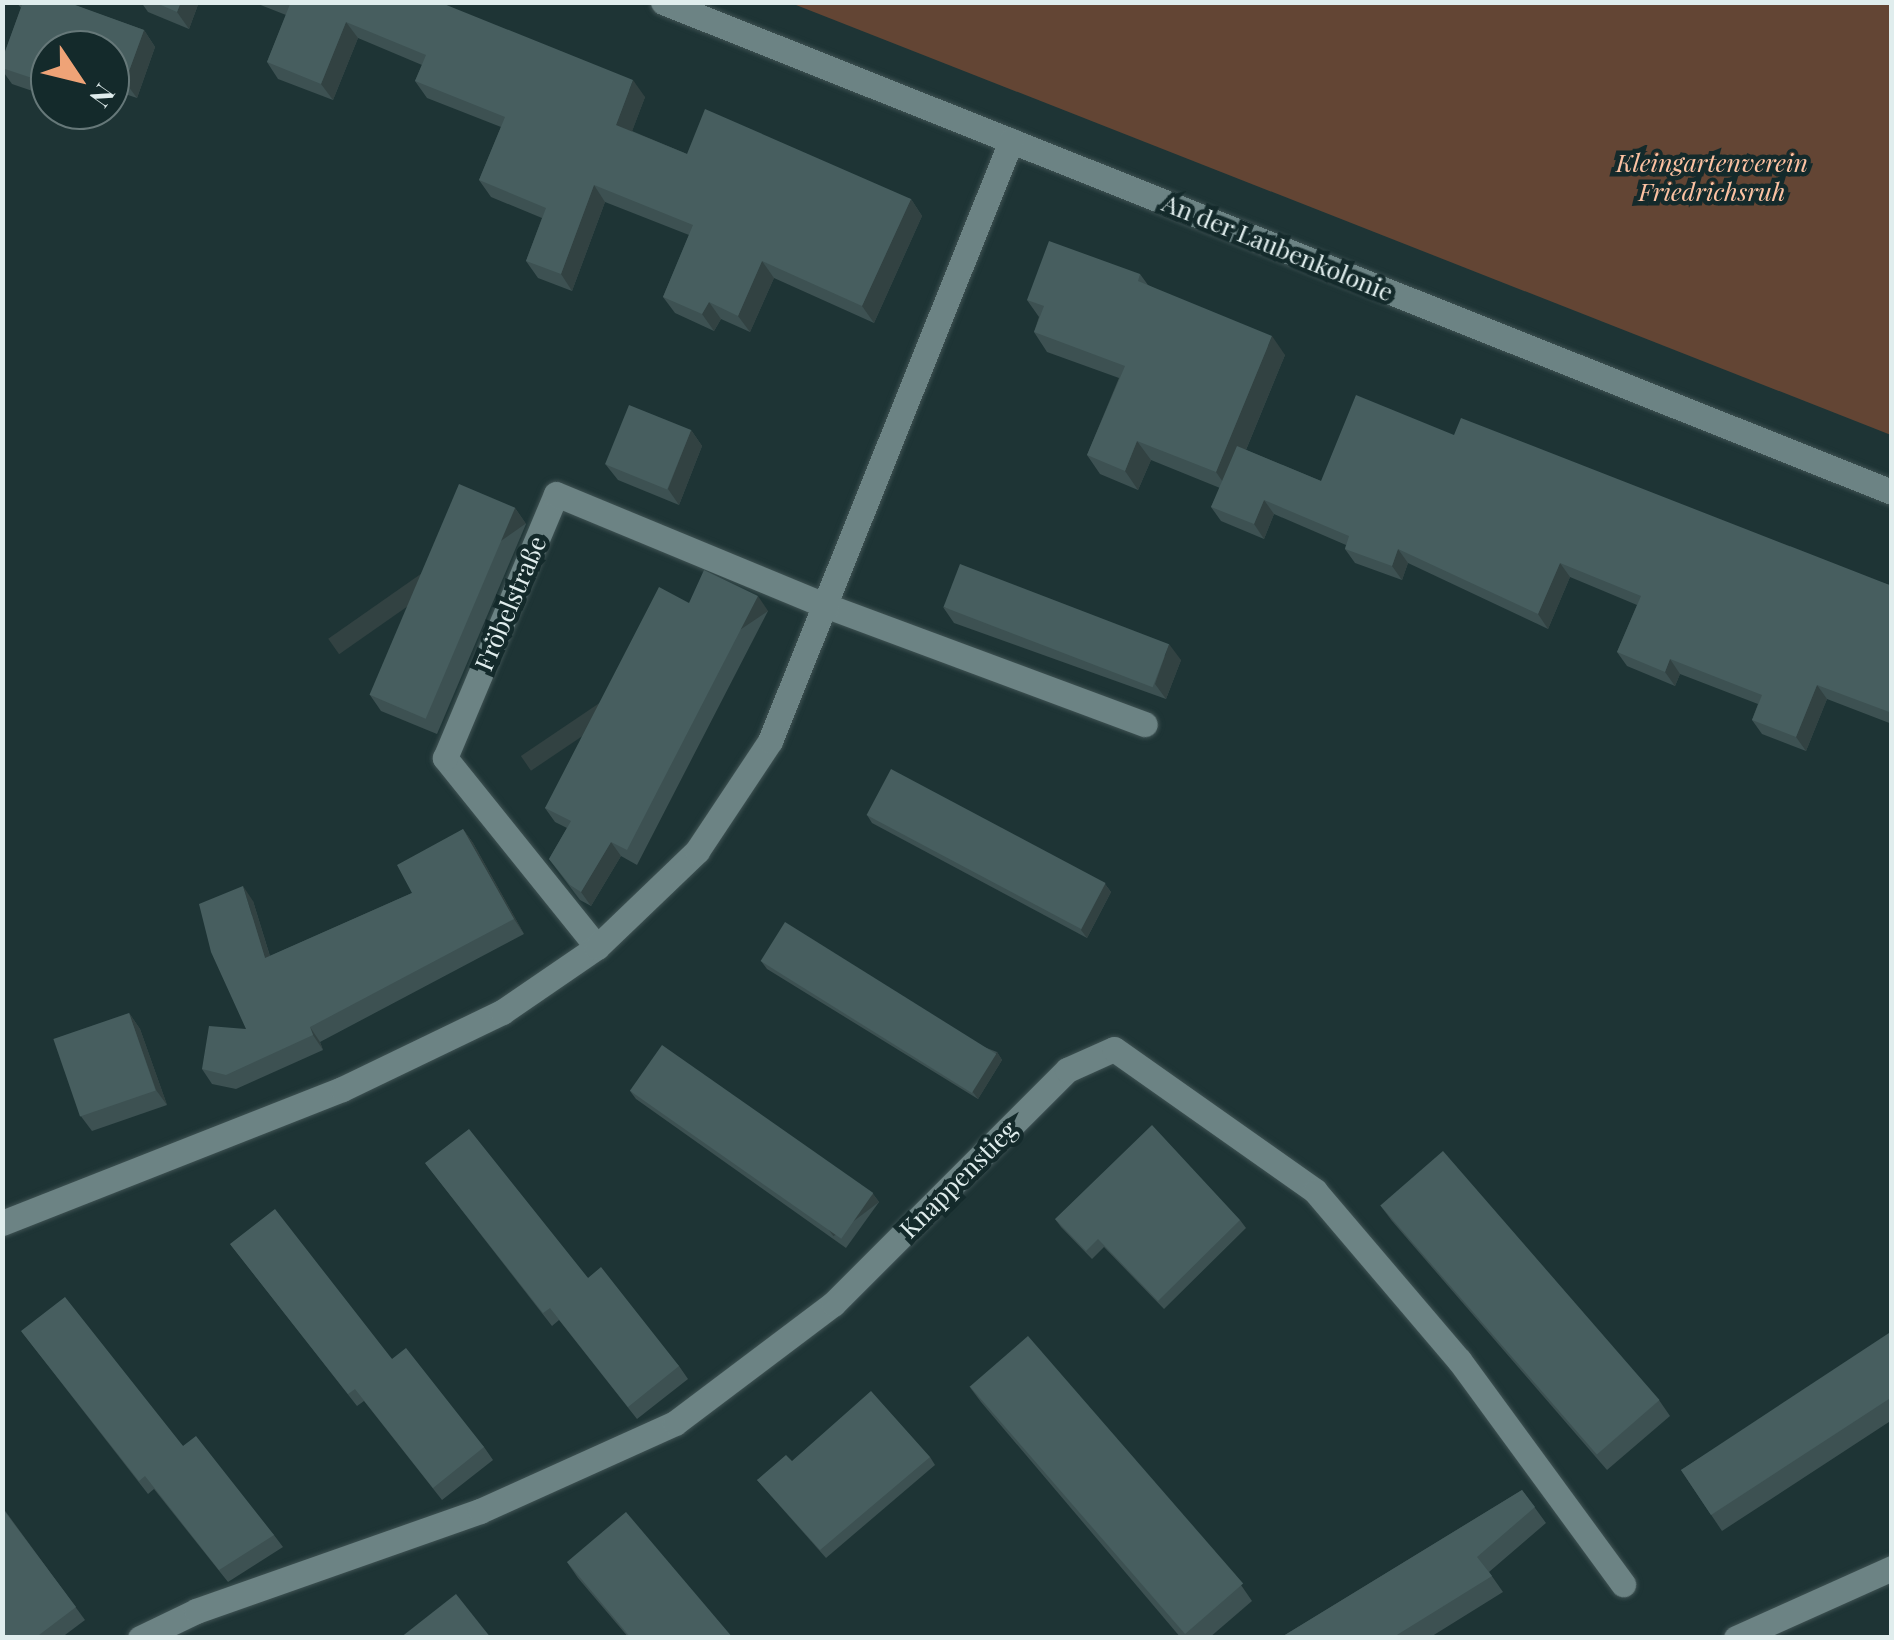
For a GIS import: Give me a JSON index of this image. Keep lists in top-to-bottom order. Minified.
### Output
{"streets":{"street":["An der Laubenkolonie","Fröbelstraße","Knappenstieg"]},"parks":["Kleingartenverein Friedrichsruh"],"north":"bottom right"}
